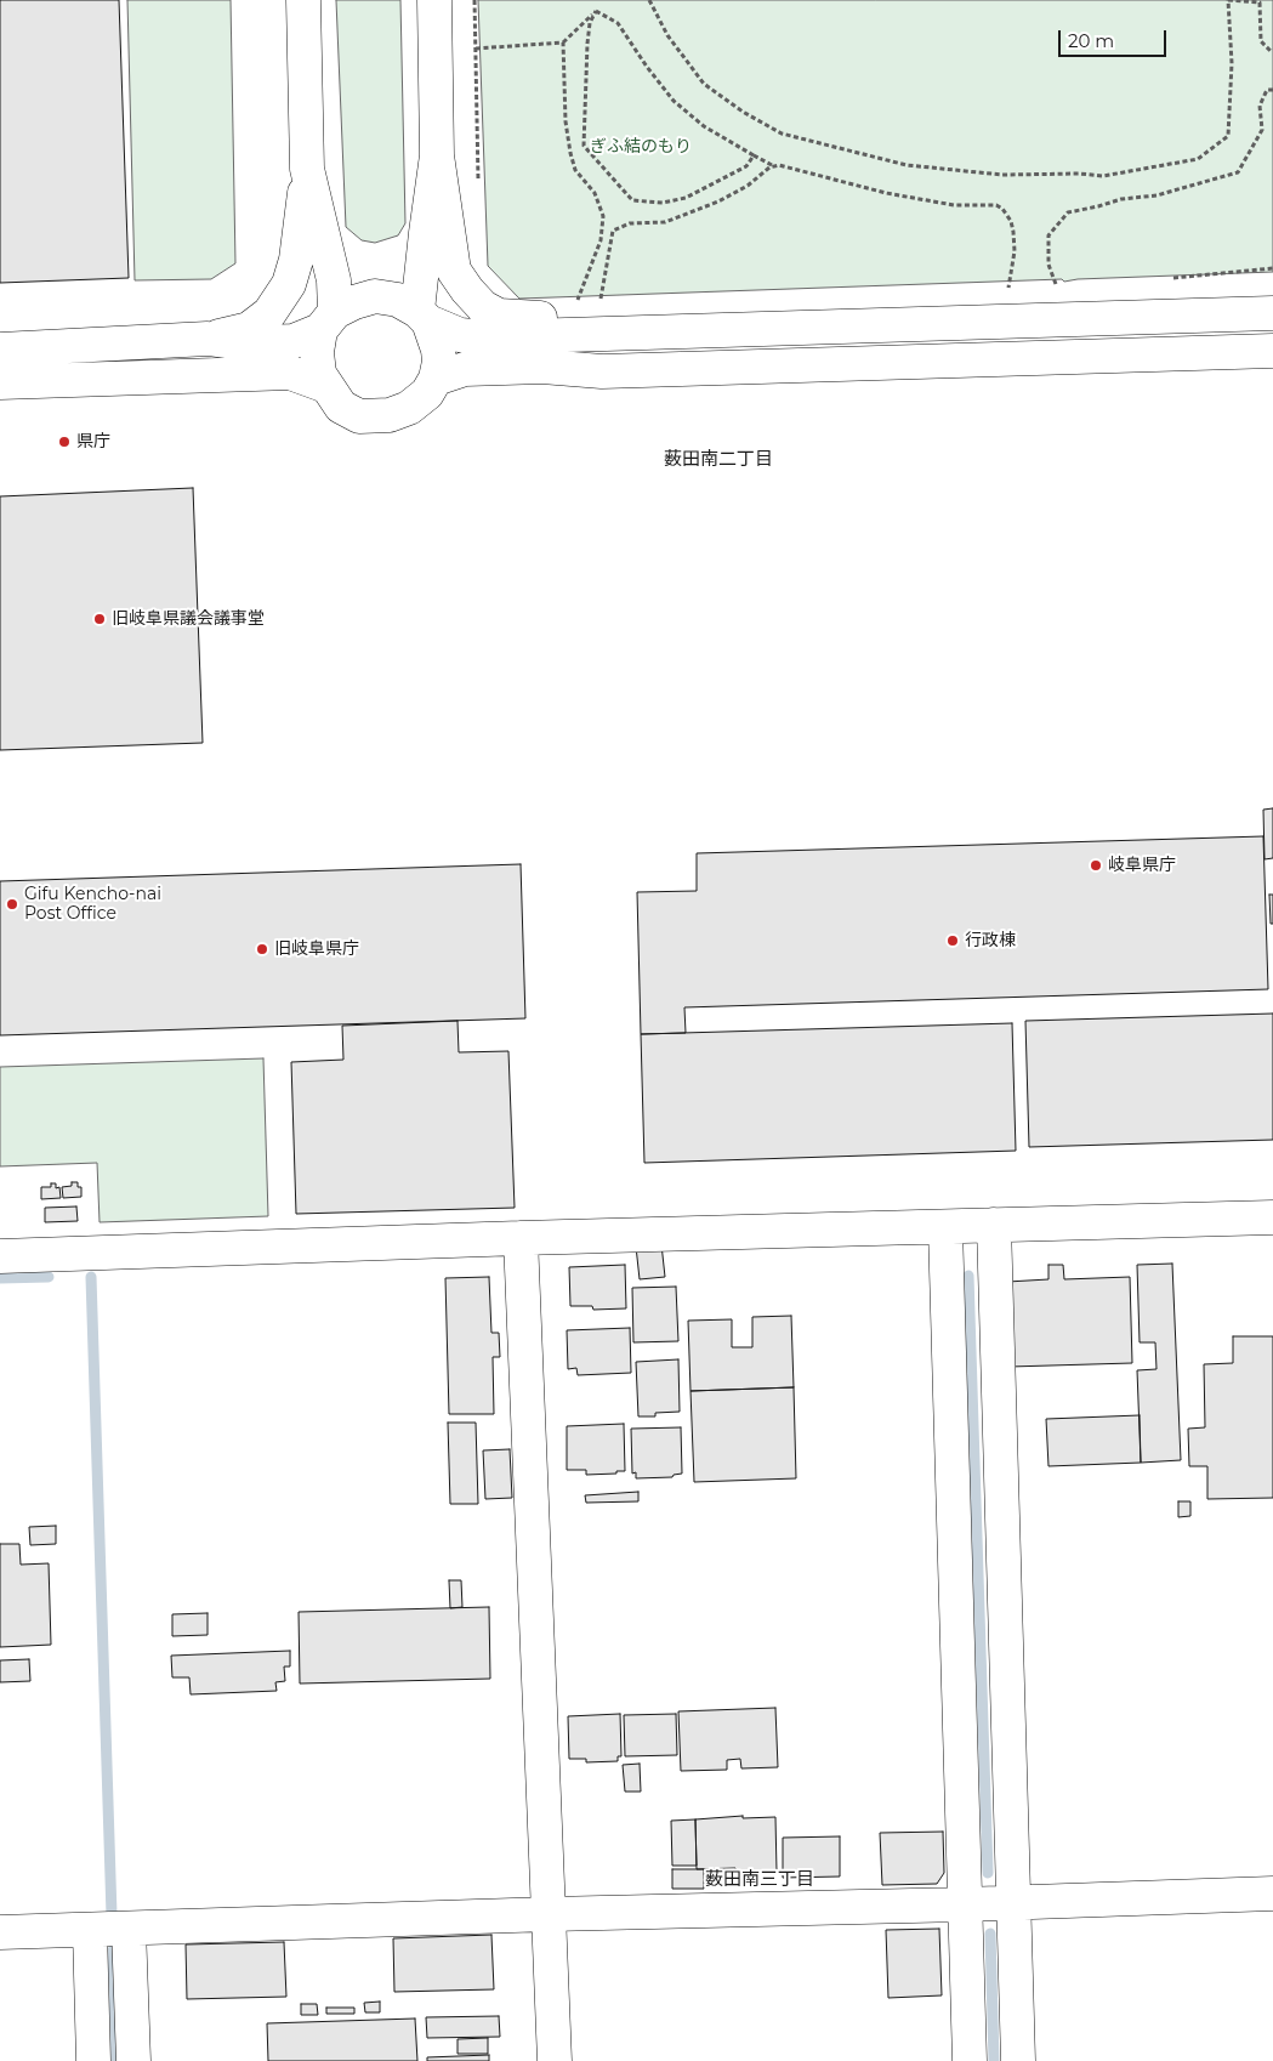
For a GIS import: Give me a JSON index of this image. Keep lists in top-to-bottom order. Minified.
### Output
{"districts":["薮田南二丁目","薮田南三丁目"],"parks":["ぎふ結のもり"],"places":["県庁","旧岐阜県議会議事堂","岐阜県庁","Gifu Kencho-nai Post Office","行政棟","旧岐阜県庁"],"scale_bar":"20 m"}
